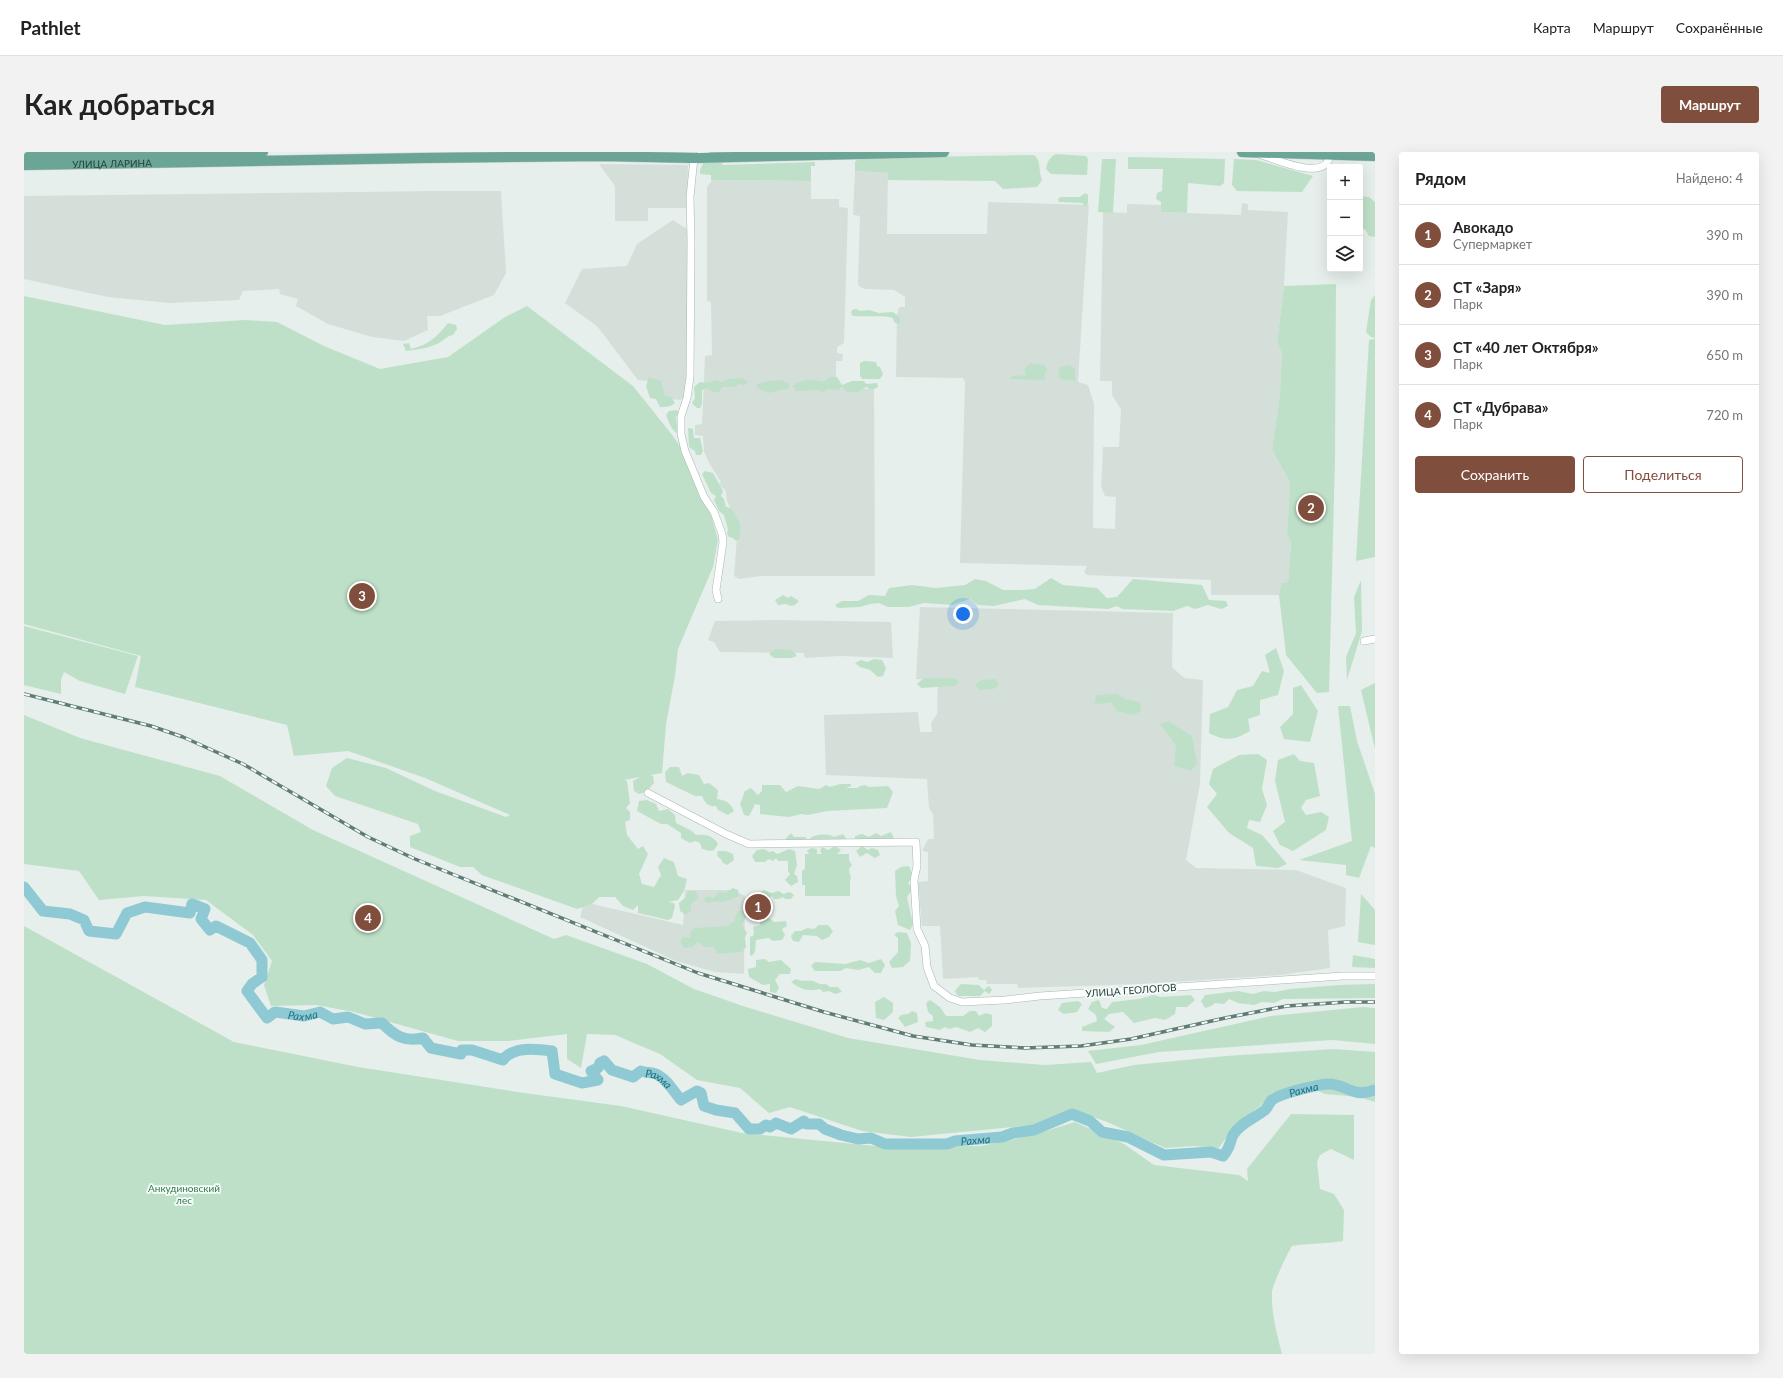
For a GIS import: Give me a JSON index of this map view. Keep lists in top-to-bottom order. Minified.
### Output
{"streets":{"main road":["УЛИЦА ЛАРИНА"],"street":["УЛИЦА ГЕОЛОГОВ"]},"water":["Рахма"],"parks":["Анкудиновский лес"],"page":{"header":"Pathlet","nav":["Карта","Маршрут","Сохранённые"],"buttons":["Маршрут",["Сохранить","Поделиться"]],"title":"Как добраться","heading":["Рядом","Найдено: 4"],"map_buttons":["+","−"],"list":[{"mark":"1","name":"Авокадо","note":"Супермаркет","value":"390 m"},{"mark":"2","name":"СТ «Заря»","note":"Парк","value":"390 m"},{"mark":"3","name":"СТ «40 лет Октября»","note":"Парк","value":"650 m"},{"mark":"4","name":"СТ «Дубрава»","note":"Парк","value":"720 m"}],"pins":["2","3","1","4"]}}
